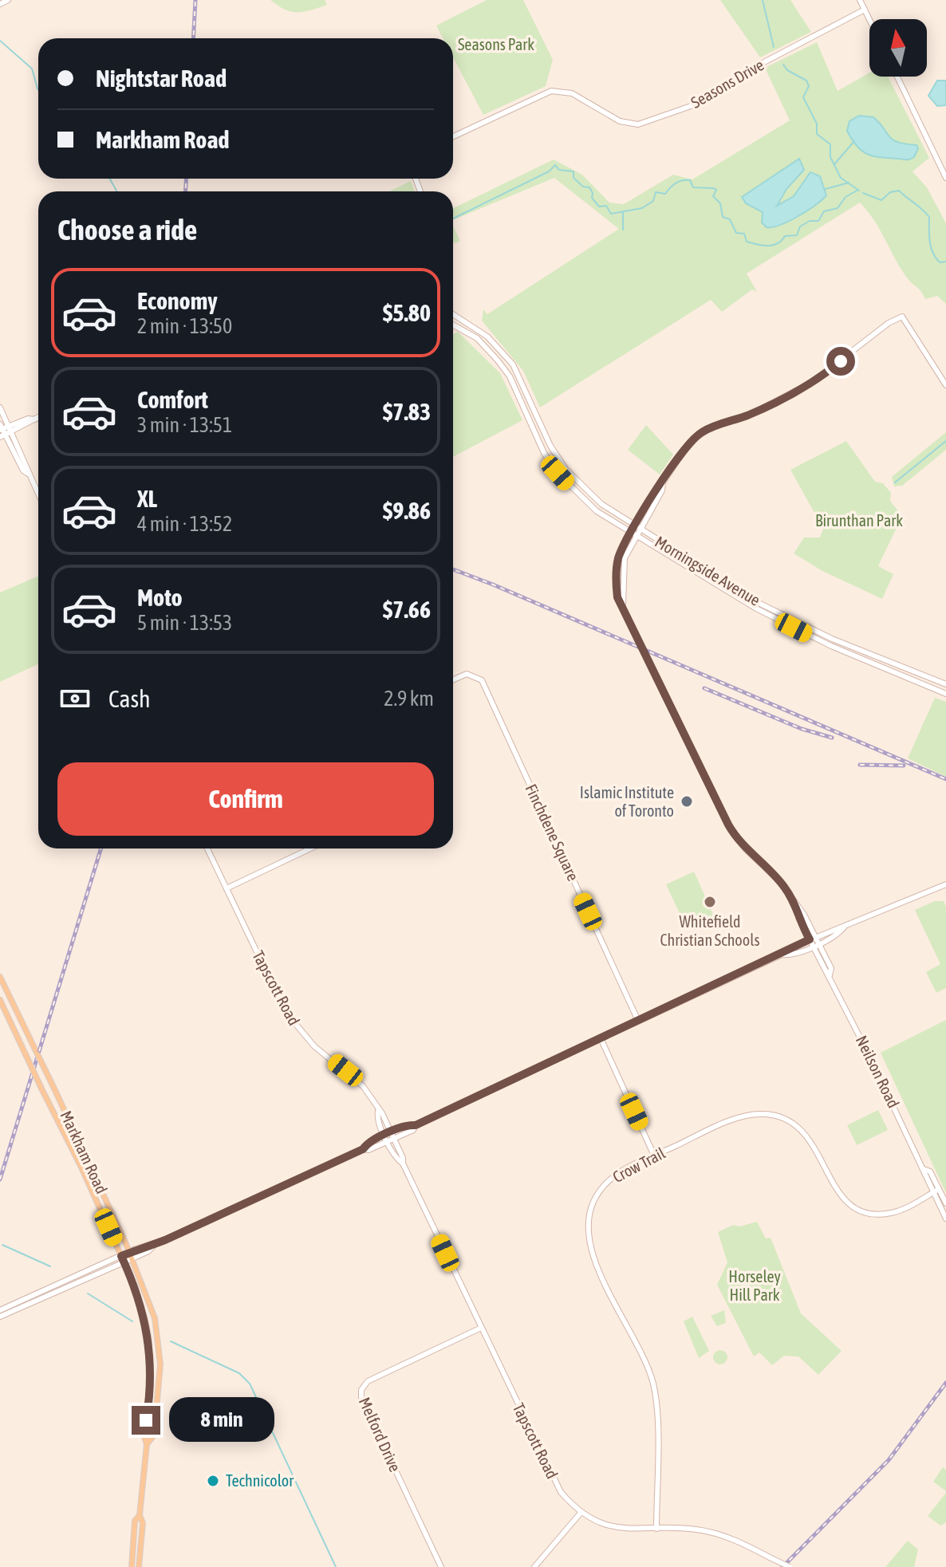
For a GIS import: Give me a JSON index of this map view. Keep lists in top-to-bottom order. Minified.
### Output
{"streets":{"main road":["Markham Road"],"street":["Seasons Drive","Morningside Avenue","Finchdene Square","Tapscott Road","Neilson Road","Crow Trail","Melford Drive"]},"crossings":[["Morningside Avenue","Neilson Road"],["Tapscott Road","Crow Trail"],["Tapscott Road","Melford Drive"],["Neilson Road","Crow Trail"]],"parks":["Seasons Park","Birunthan Park","Horseley Hill Park"],"places":["Islamic Institute of Toronto","Whitefield Christian Schools","Technicolor"],"north":"top","page":{"banner":["Nightstar Road","Markham Road"],"heading":"Choose a ride","list":[{"name":"Economy","note":"2 min · 13:50","value":"$5.80"},{"name":"Comfort","note":"3 min · 13:51","value":"$7.83"},{"name":"XL","note":"4 min · 13:52","value":"$9.86"},{"name":"Moto","note":"5 min · 13:53","value":"$7.66"}],"pay":["Cash","2.9 km"],"buttons":"Confirm","bubble":"8 min"}}
